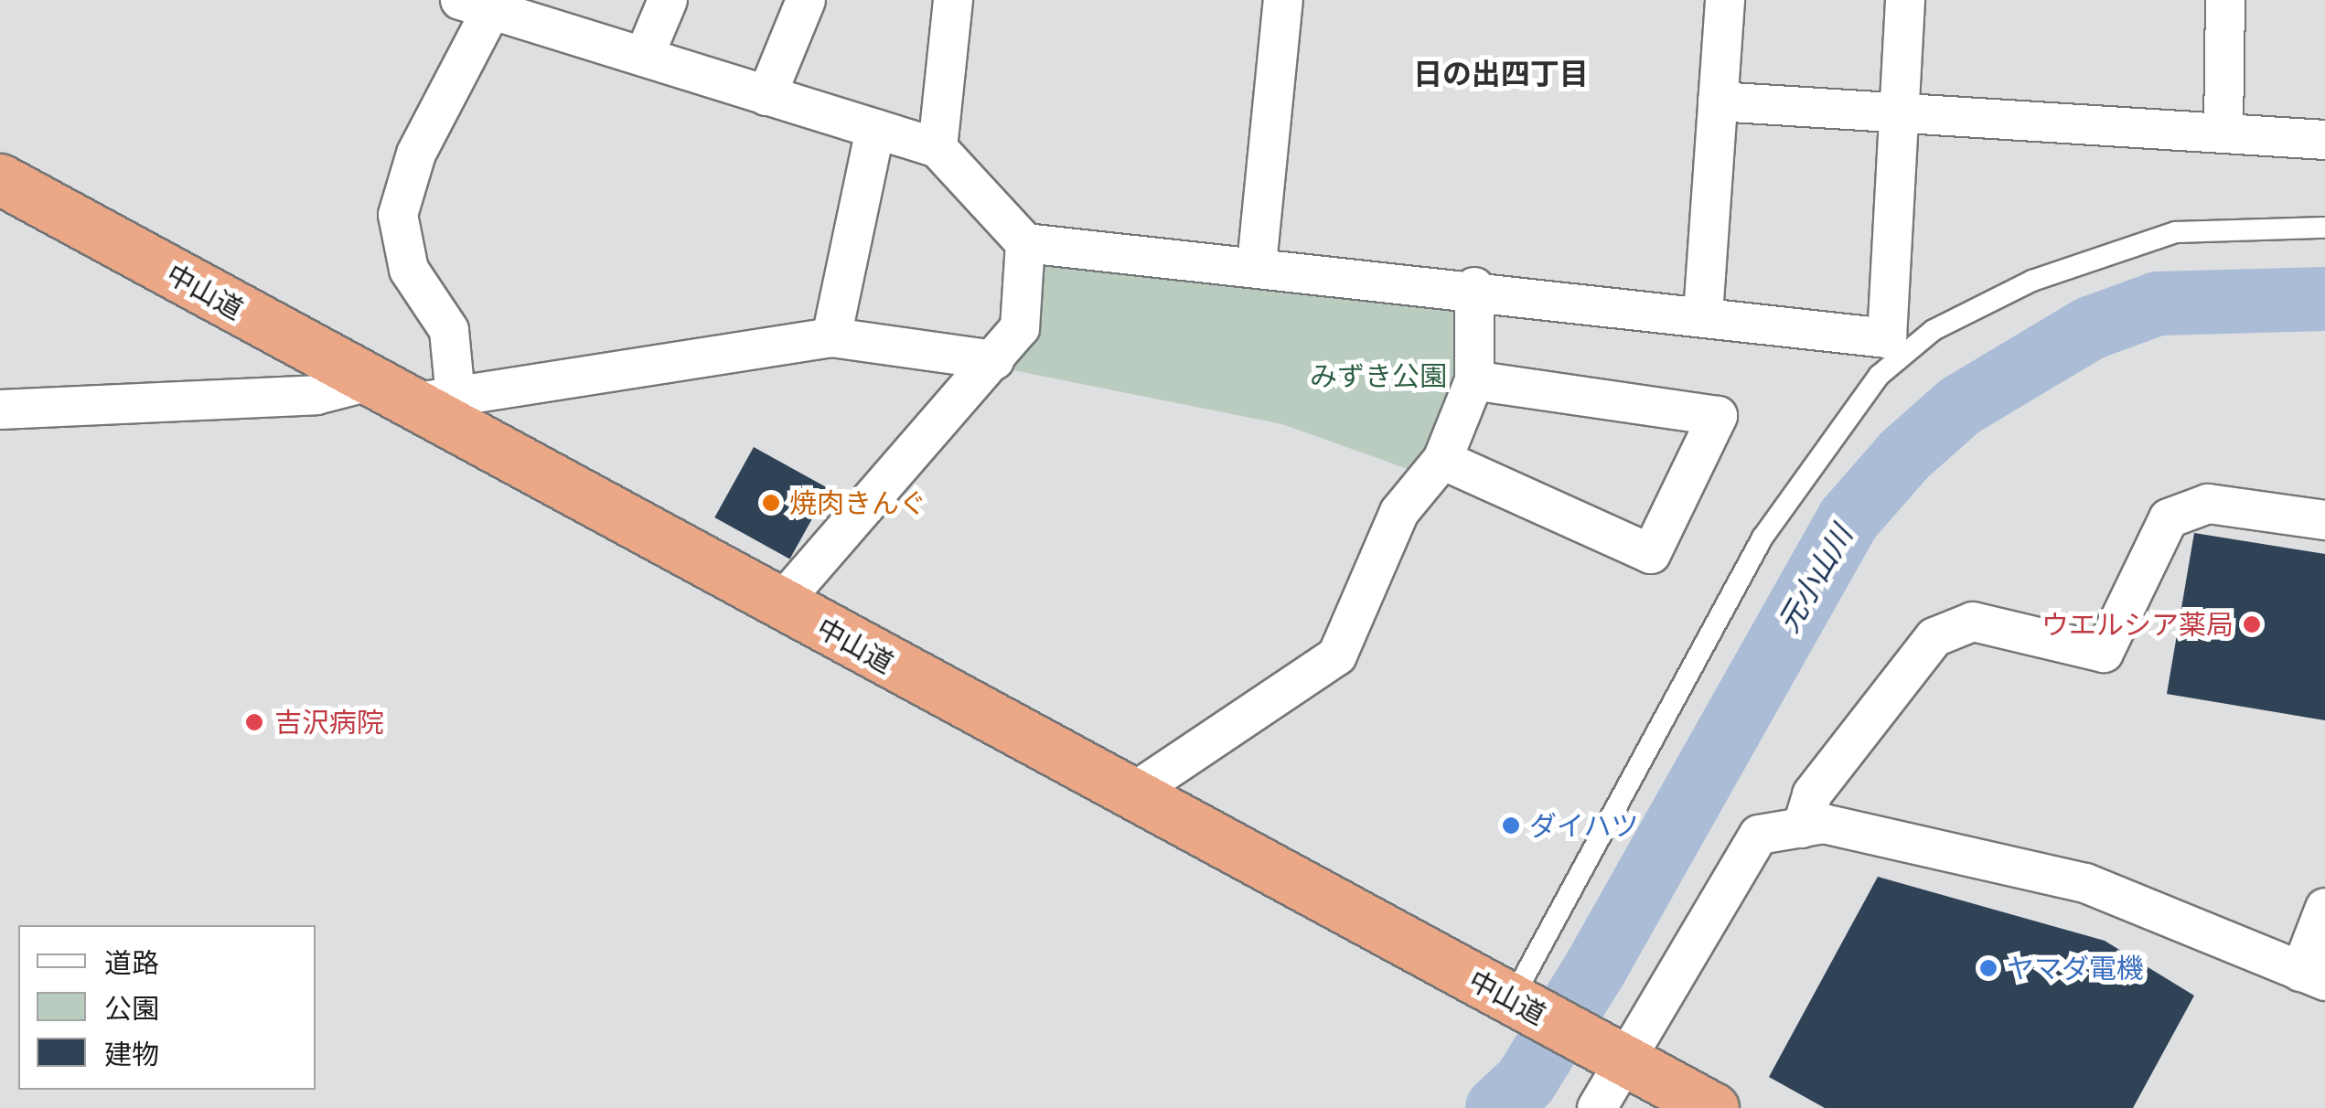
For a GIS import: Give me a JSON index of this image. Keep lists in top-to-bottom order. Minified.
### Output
{"streets":{"highway":["中山道"]},"districts":["日の出四丁目"],"water":["元小山川"],"parks":["みずき公園"],"places":["焼肉きんぐ","ウエルシア薬局","吉沢病院","ダイハツ","ヤマダ電機"],"legend":["道路","公園","建物"]}
